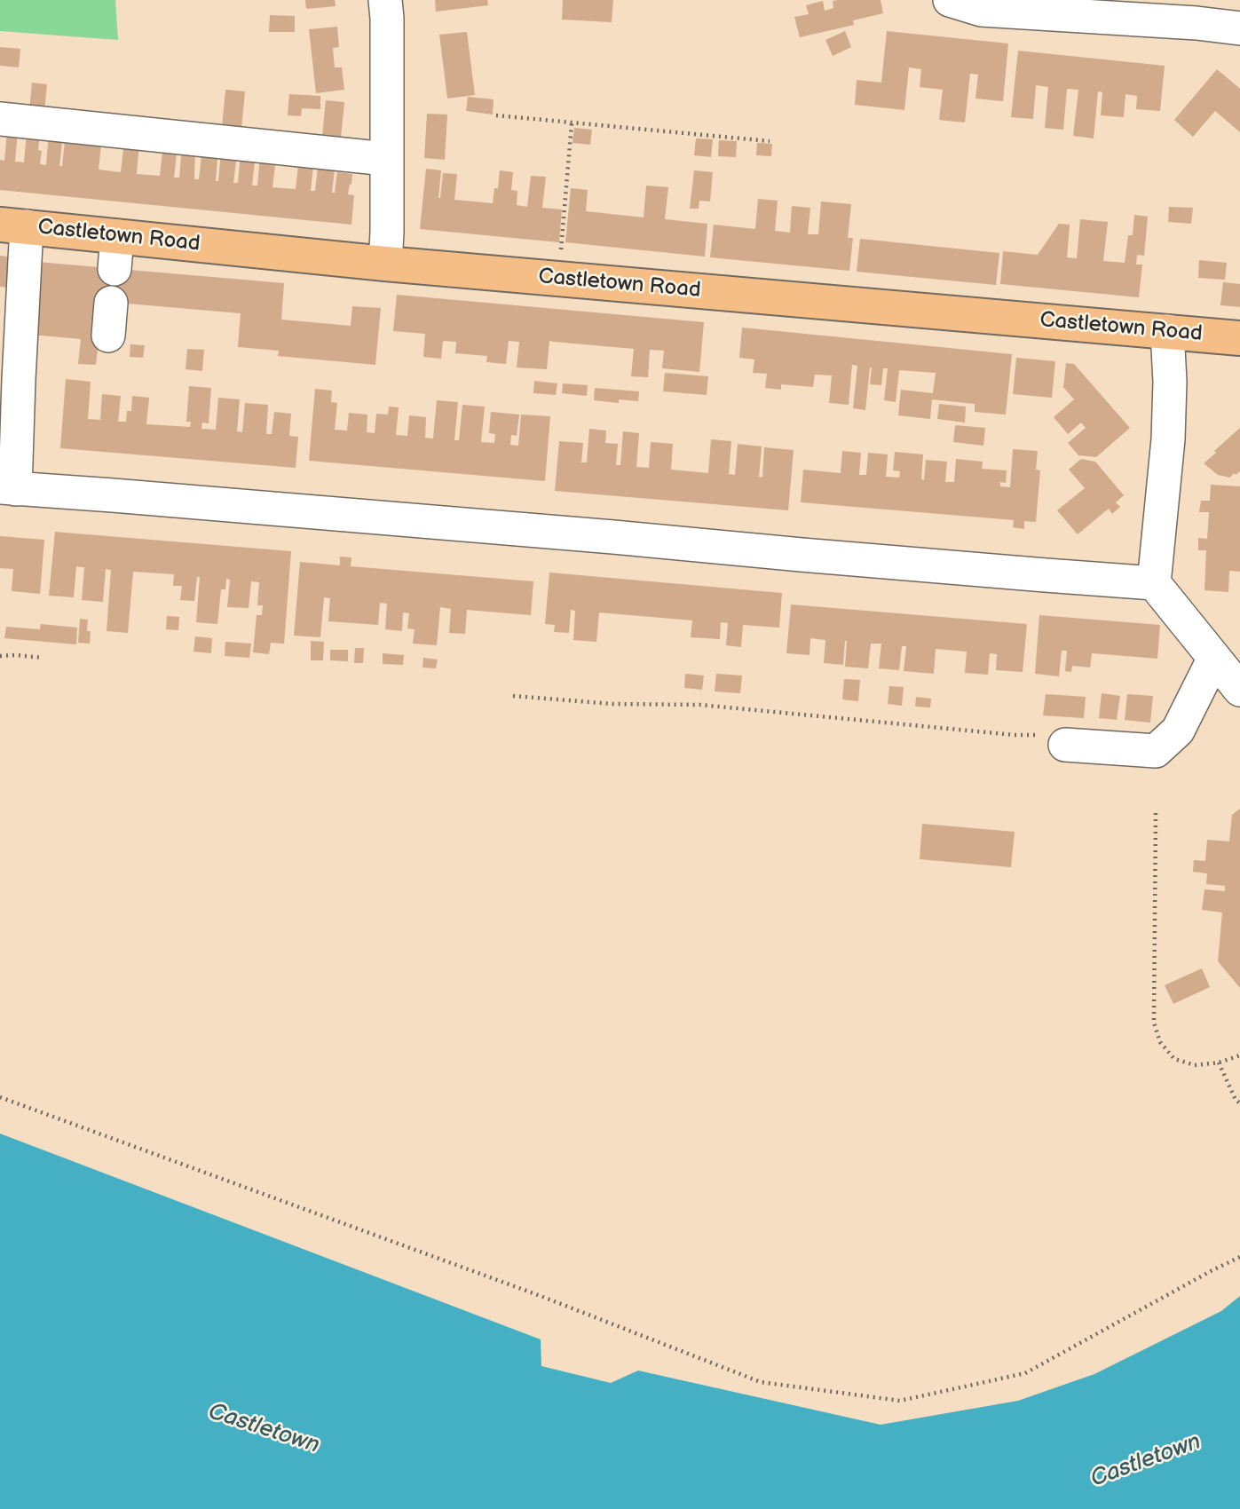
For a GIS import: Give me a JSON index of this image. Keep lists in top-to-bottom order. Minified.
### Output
{"streets":{"main road":["Castletown Road"]},"water":["Castletown"]}
